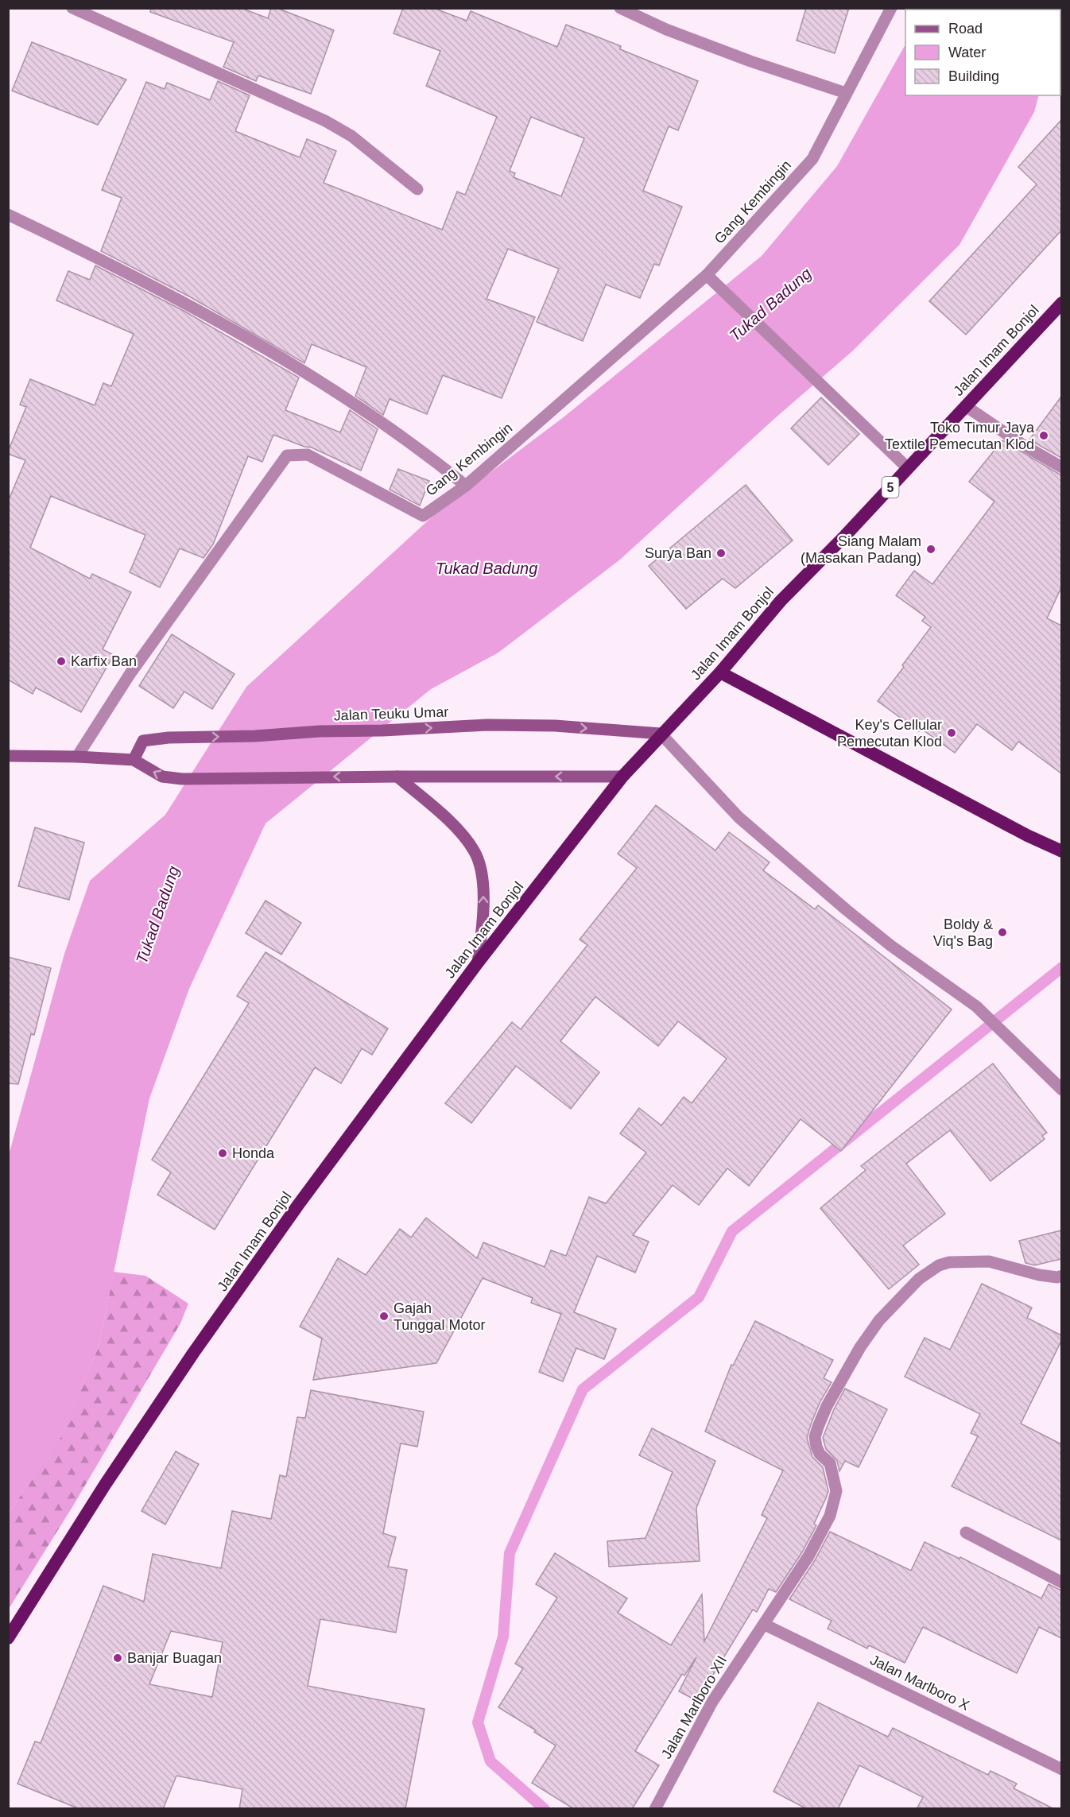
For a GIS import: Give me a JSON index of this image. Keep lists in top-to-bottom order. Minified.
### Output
{"streets":{"highway":["Jalan Imam Bonjol","5"],"main road":["Jalan Teuku Umar"],"street":["Gang Kembingin","Jalan Marlboro X","Jalan Marlboro XII"]},"crossings":[["Jalan Imam Bonjol","Jalan Teuku Umar"],["Jalan Marlboro X","Jalan Marlboro XII"]],"water":["Tukad Badung"],"places":["Toko Timur Jaya Textile Pemecutan Klod","Siang Malam (Masakan Padang)","Surya Ban","Karfix Ban","Key's Cellular Pemecutan Klod","Boldy & Viq's Bag","Honda","Gajah Tunggal Motor","Banjar Buagan"],"legend":["Road","Water","Building"]}
